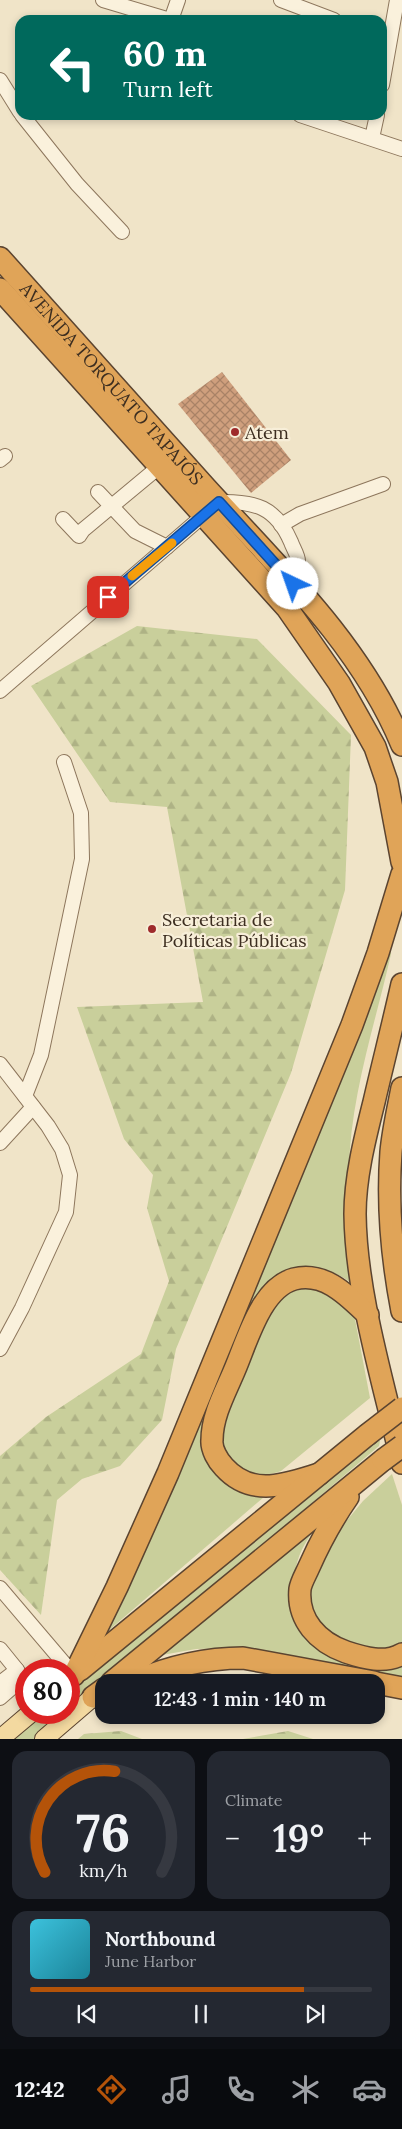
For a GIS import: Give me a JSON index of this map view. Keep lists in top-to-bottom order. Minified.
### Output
{"streets":{"highway":["AVENIDA TORQUATO TAPAJÓS"]},"places":["Atem","Secretaria de Políticas Públicas"],"page":{"turn":["60 m","Turn left"],"limit":"80","trip":"12:43 · 1 min · 140 m","tile":"Climate","heat":["−","19°","+"],"song":["Northbound","June Harbor"],"tabs":"12:42","gauge":["76","km/h"]}}
